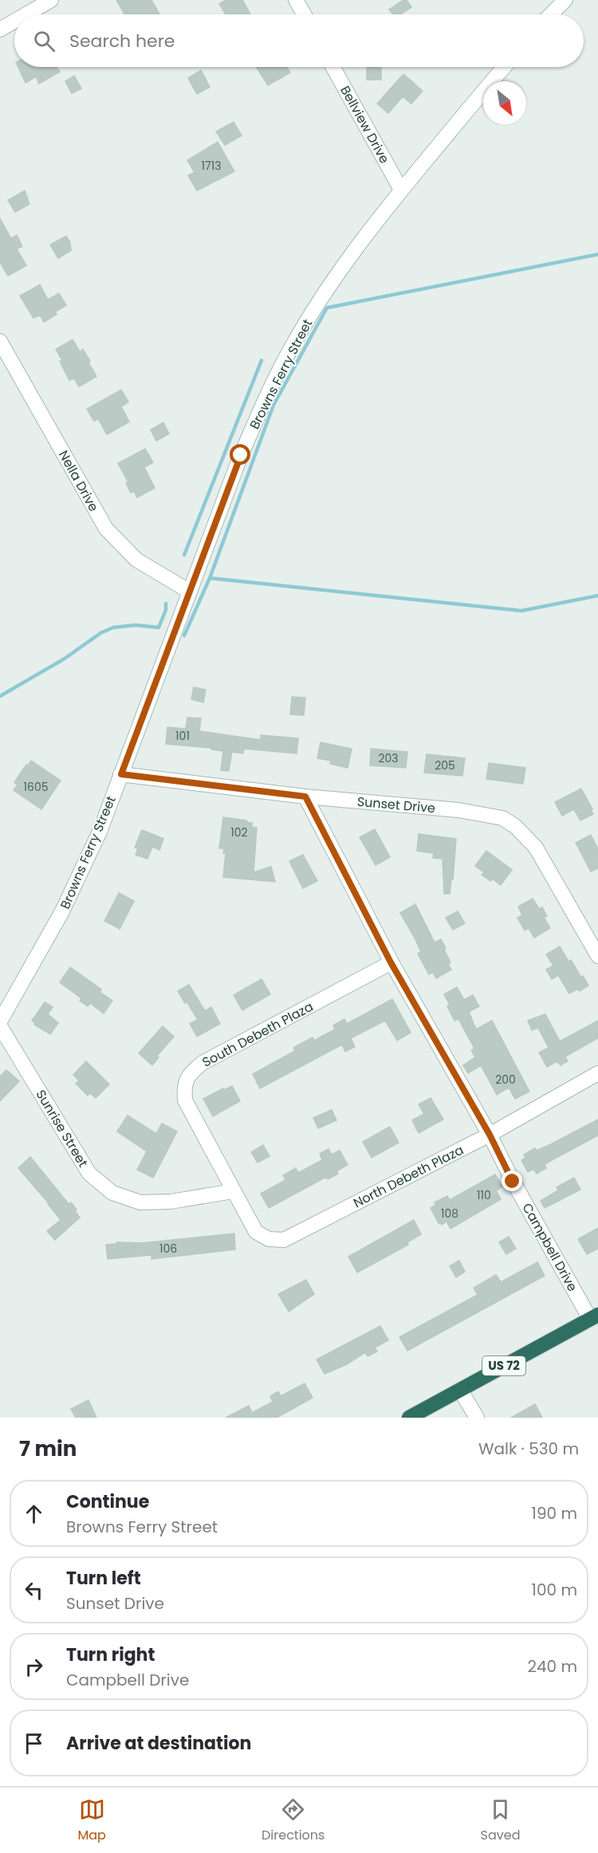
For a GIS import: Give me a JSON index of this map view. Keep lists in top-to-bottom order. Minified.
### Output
{"streets":{"highway":["US 72"],"street":["Bellview Drive","Browns Ferry Street","Nella Drive","Sunset Drive","South Debeth Plaza","Sunrise Street","North Debeth Plaza","Campbell Drive"]},"crossings":[["Bellview Drive","Browns Ferry Street"],["Browns Ferry Street","Nella Drive"],["Browns Ferry Street","Sunset Drive"],["Sunset Drive","Campbell Drive"],["South Debeth Plaza","Sunrise Street"],["South Debeth Plaza","North Debeth Plaza"],["South Debeth Plaza","Campbell Drive"],["Sunrise Street","North Debeth Plaza"],["North Debeth Plaza","Campbell Drive"],["Campbell Drive","US 72"]],"house_numbers":["1713","101","203","205","1605","102","200","110","108","106"],"north":"bottom right","page":{"search":"Search here","heading":["7 min","Walk · 530 m"],"list":[["Continue","Browns Ferry Street","190 m"],["Turn left","Sunset Drive","100 m"],["Turn right","Campbell Drive","240 m"],"Arrive at destination"],"nav":["Map","Directions","Saved"]}}
